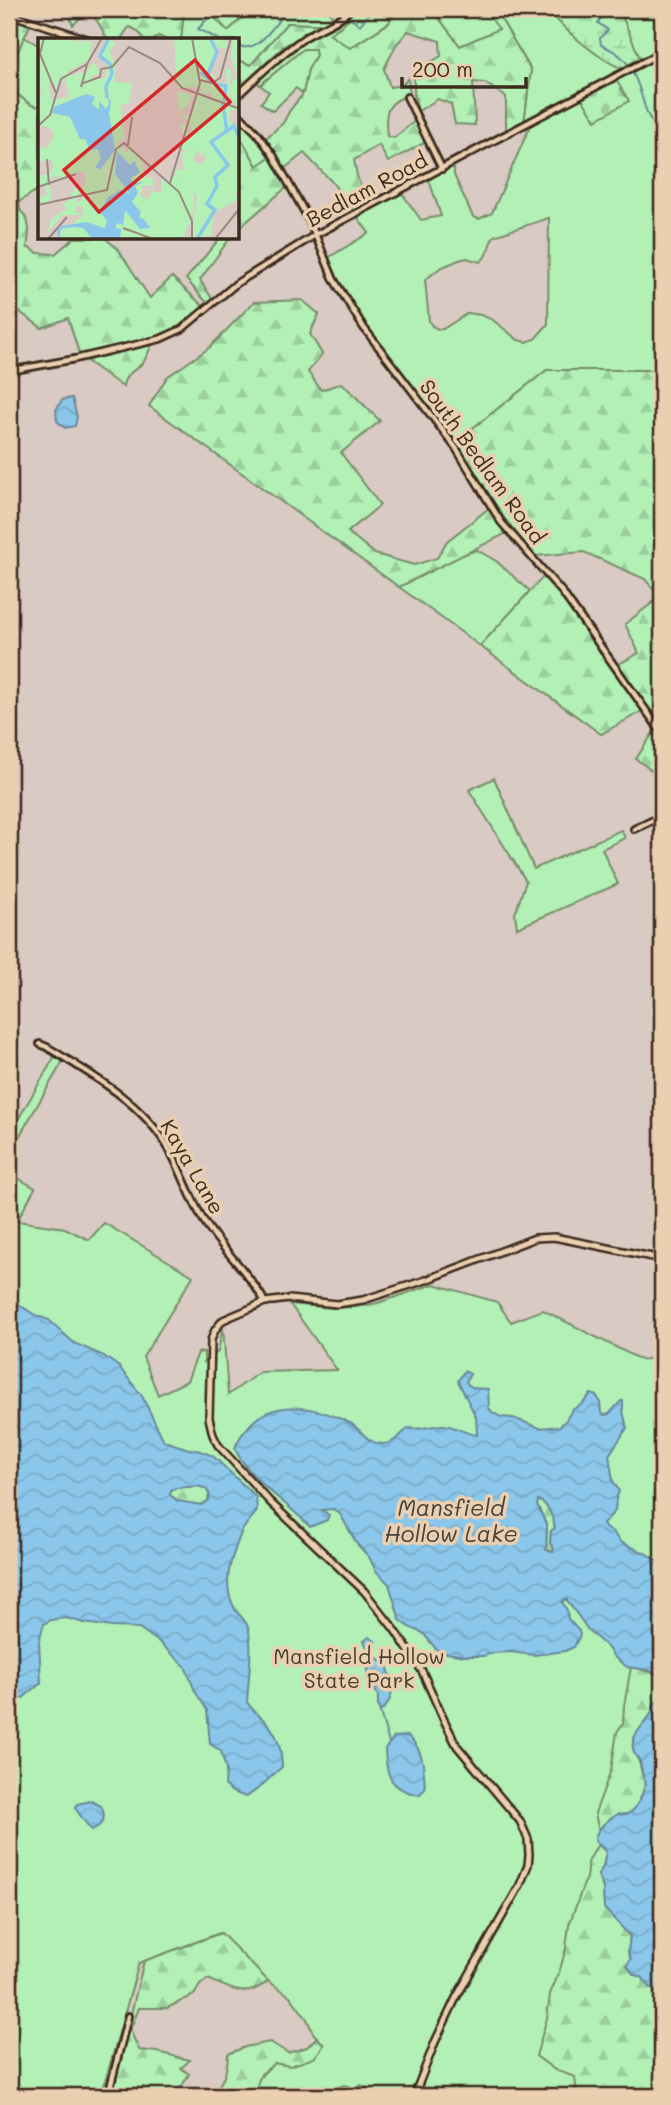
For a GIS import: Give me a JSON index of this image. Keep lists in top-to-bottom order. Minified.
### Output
{"streets":{"street":["Bedlam Road","South Bedlam Road","Kaya Lane"]},"crossings":[["Bedlam Road","South Bedlam Road"]],"water":["Mansfield Hollow Lake"],"parks":["Mansfield Hollow State Park"],"scale_bar":"200 m"}
